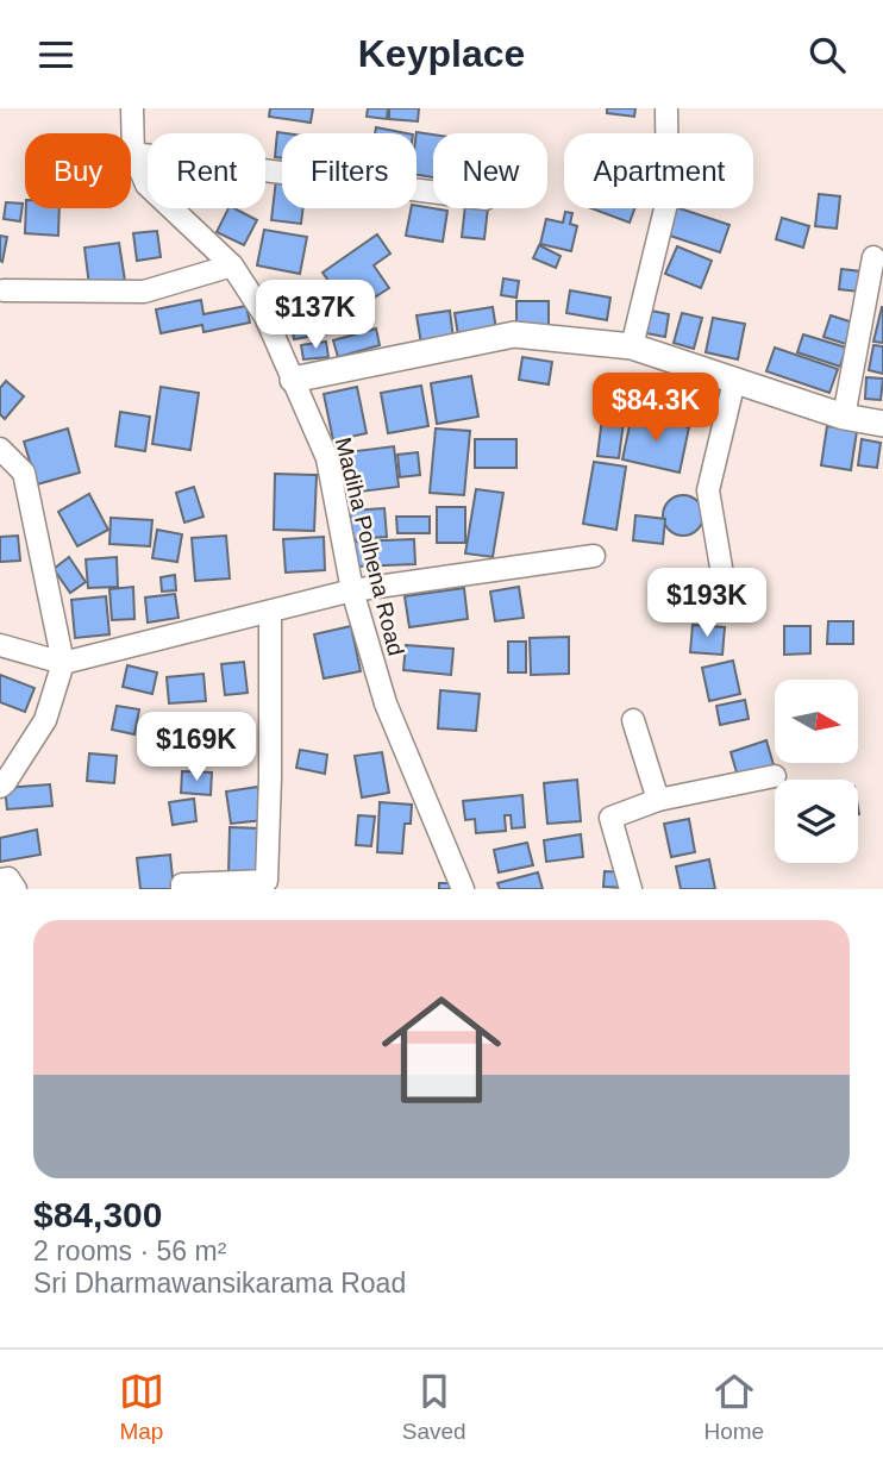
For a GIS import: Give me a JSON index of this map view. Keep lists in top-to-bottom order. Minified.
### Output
{"streets":{"street":["Madiha Polhena Road"]},"north":"right","page":{"header":"Keyplace","chip":["Buy","Rent","Filters","New","Apartment"],"price":["$137K","$84.3K","$193K","$169K"],"list":[{"name":"$84,300","note":"2 rooms · 56 m² · Sri Dharmawansikarama Road"}],"tabs":["Map","Saved","Home"]}}
